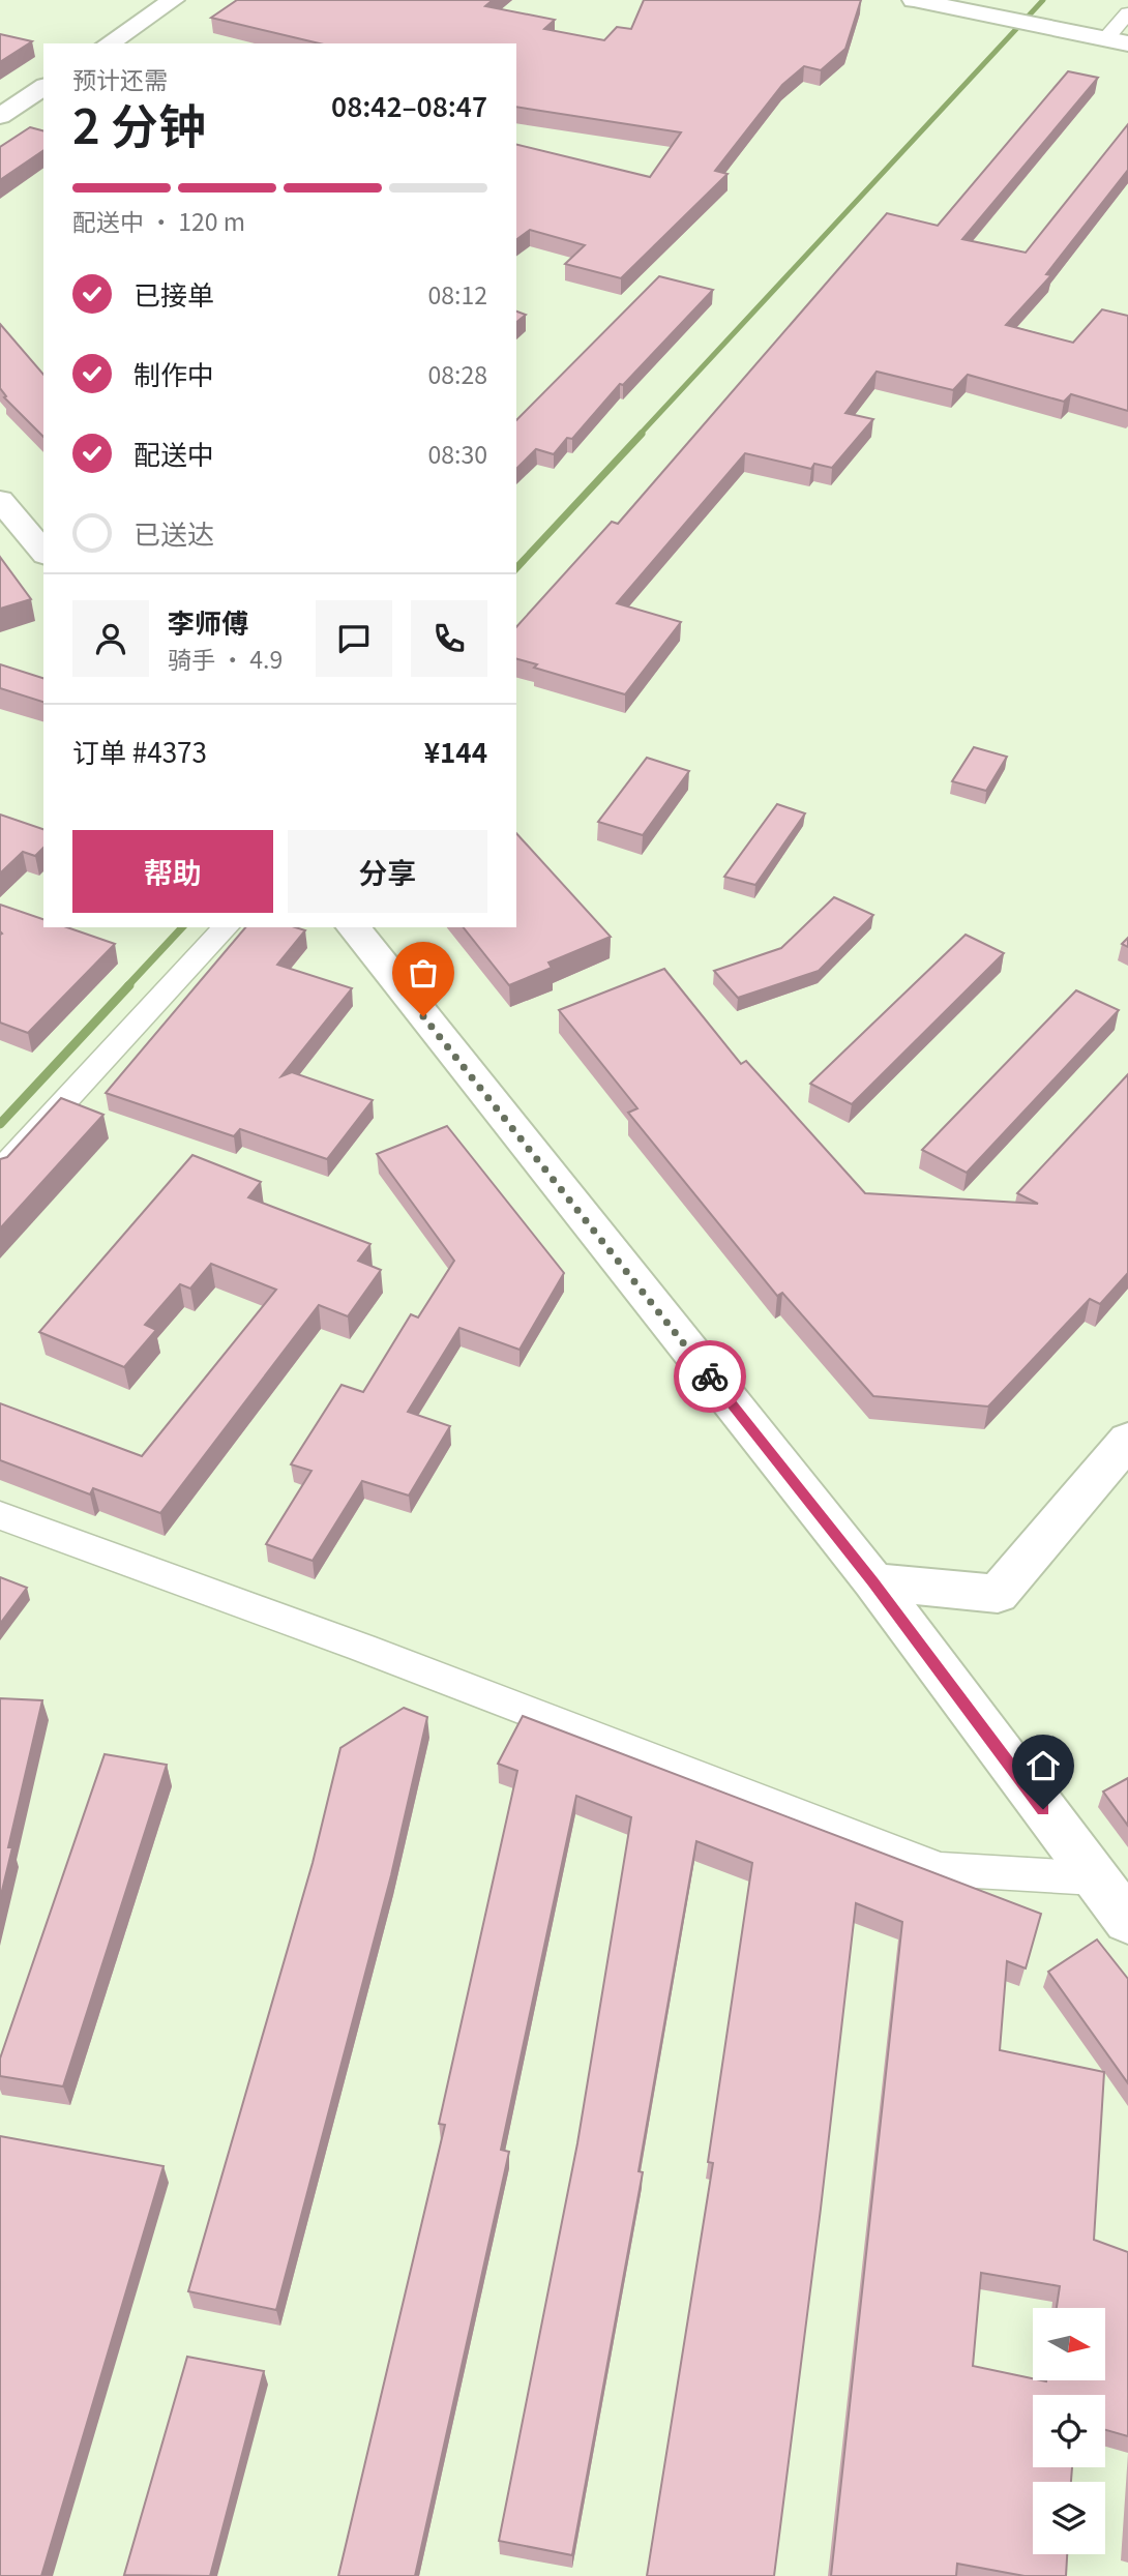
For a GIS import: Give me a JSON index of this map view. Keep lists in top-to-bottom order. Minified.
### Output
{"north":"right","page":{"heading":["2 分钟","预计还需","08:42–08:47"],"panel":["李师傅","骑手 · 4.9","订单 #4373","¥144"],"bar":"配送中 · 120 m","list":[["已接单","08:12"],["制作中","08:28"],["配送中","08:30"],"已送达"],"buttons":["帮助","分享"]}}
